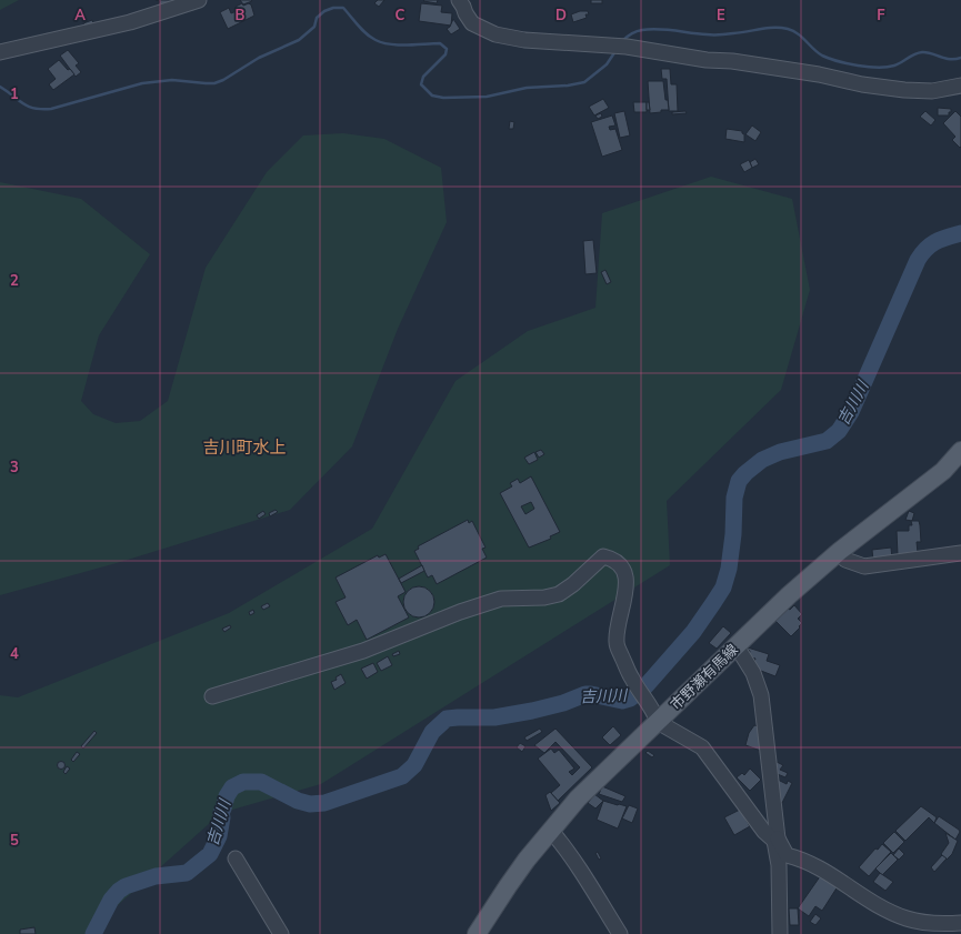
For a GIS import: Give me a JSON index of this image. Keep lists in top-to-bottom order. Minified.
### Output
{"streets":{"main road":["市野瀬有馬線"]},"districts":["吉川町水上"],"water":["吉川川"],"grid":{"columns":["A","B","C","D","E","F"],"rows":["1","2","3","4","5"]}}
